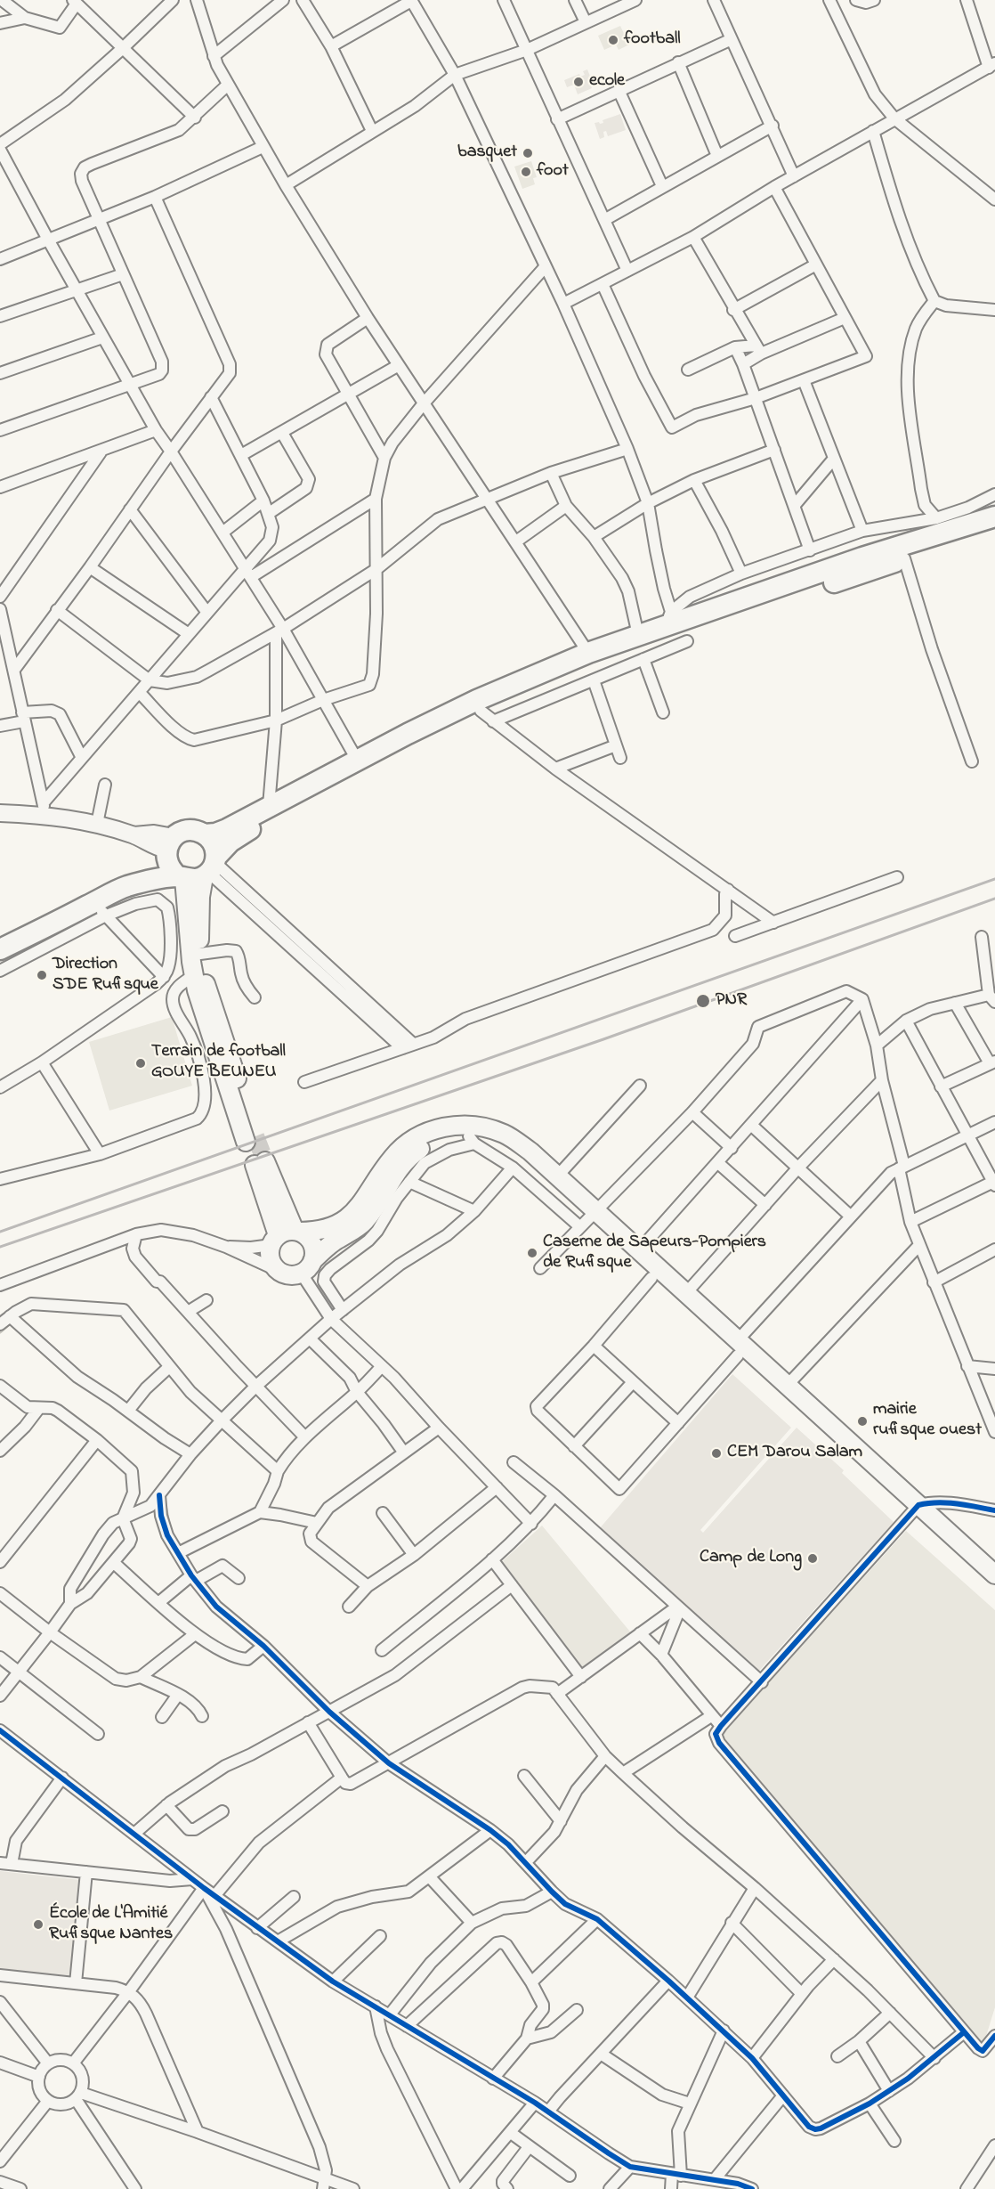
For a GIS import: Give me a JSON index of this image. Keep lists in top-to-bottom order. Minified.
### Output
{"places":["football","ecole","basquet","foot","Direction SDE Rufisque","PNR","Terrain de football GOUYE BEUNEU","Caserne de Sapeurs-Pompiers de Rufisque","mairie rufisque ouest","CEM Darou Salam","Camp de Long","École de L'Amitié Rufisque Nantes"]}
